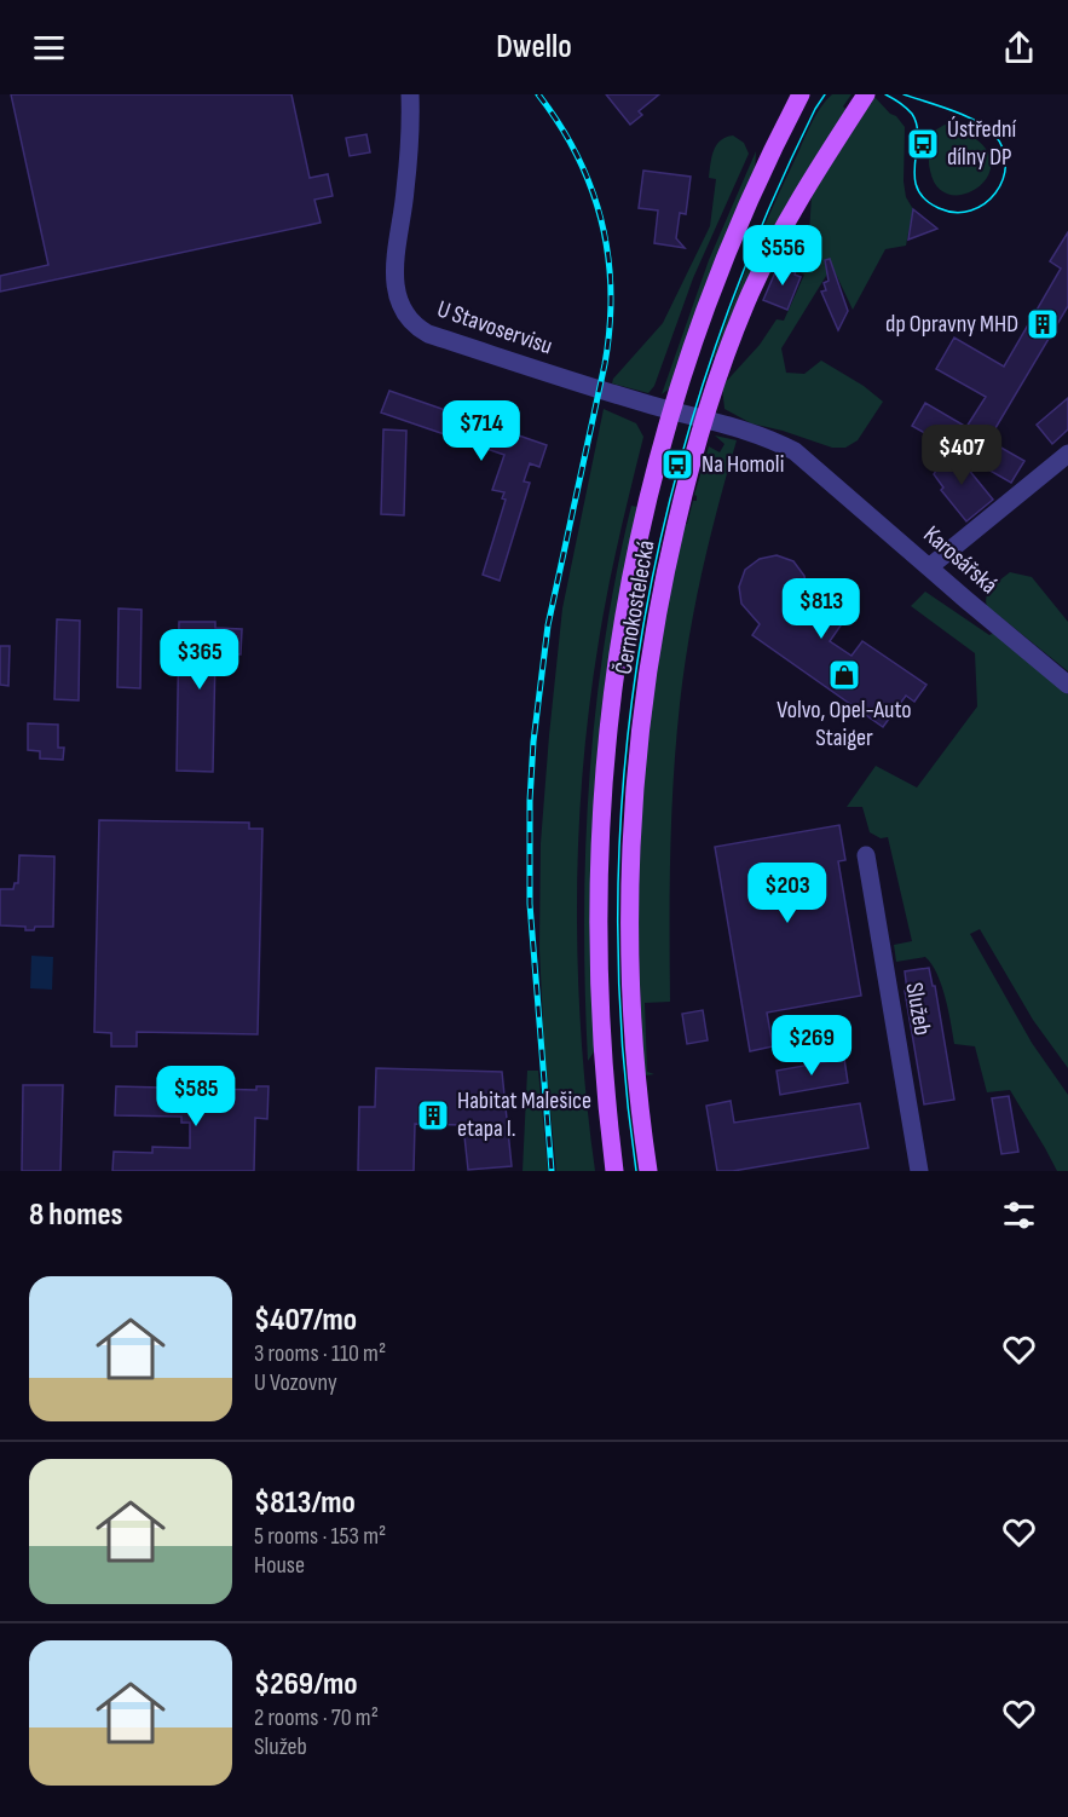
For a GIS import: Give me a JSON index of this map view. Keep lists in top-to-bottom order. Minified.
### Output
{"streets":{"main road":["Černokostelecká"],"street":["U Stavoservisu","Karosářská","Služeb"]},"crossings":[["U Stavoservisu","Karosářská"],["U Stavoservisu","Černokostelecká"],["Karosářská","Černokostelecká"]],"places":{"bus stop":["Ústřední dílny DP","Na Homoli"],"building":["dp Opravny MHD","Habitat Malešice etapa I."],"shop":["Volvo, Opel-Auto Staiger"]},"page":{"header":"Dwello","price":["$556","$714","$407","$813","$365","$203","$269","$585"],"heading":"8 homes","list":[{"name":"$407/mo","note":"3 rooms · 110 m² · U Vozovny"},{"name":"$813/mo","note":"5 rooms · 153 m² · House"},{"name":"$269/mo","note":"2 rooms · 70 m² · Služeb"}]}}
